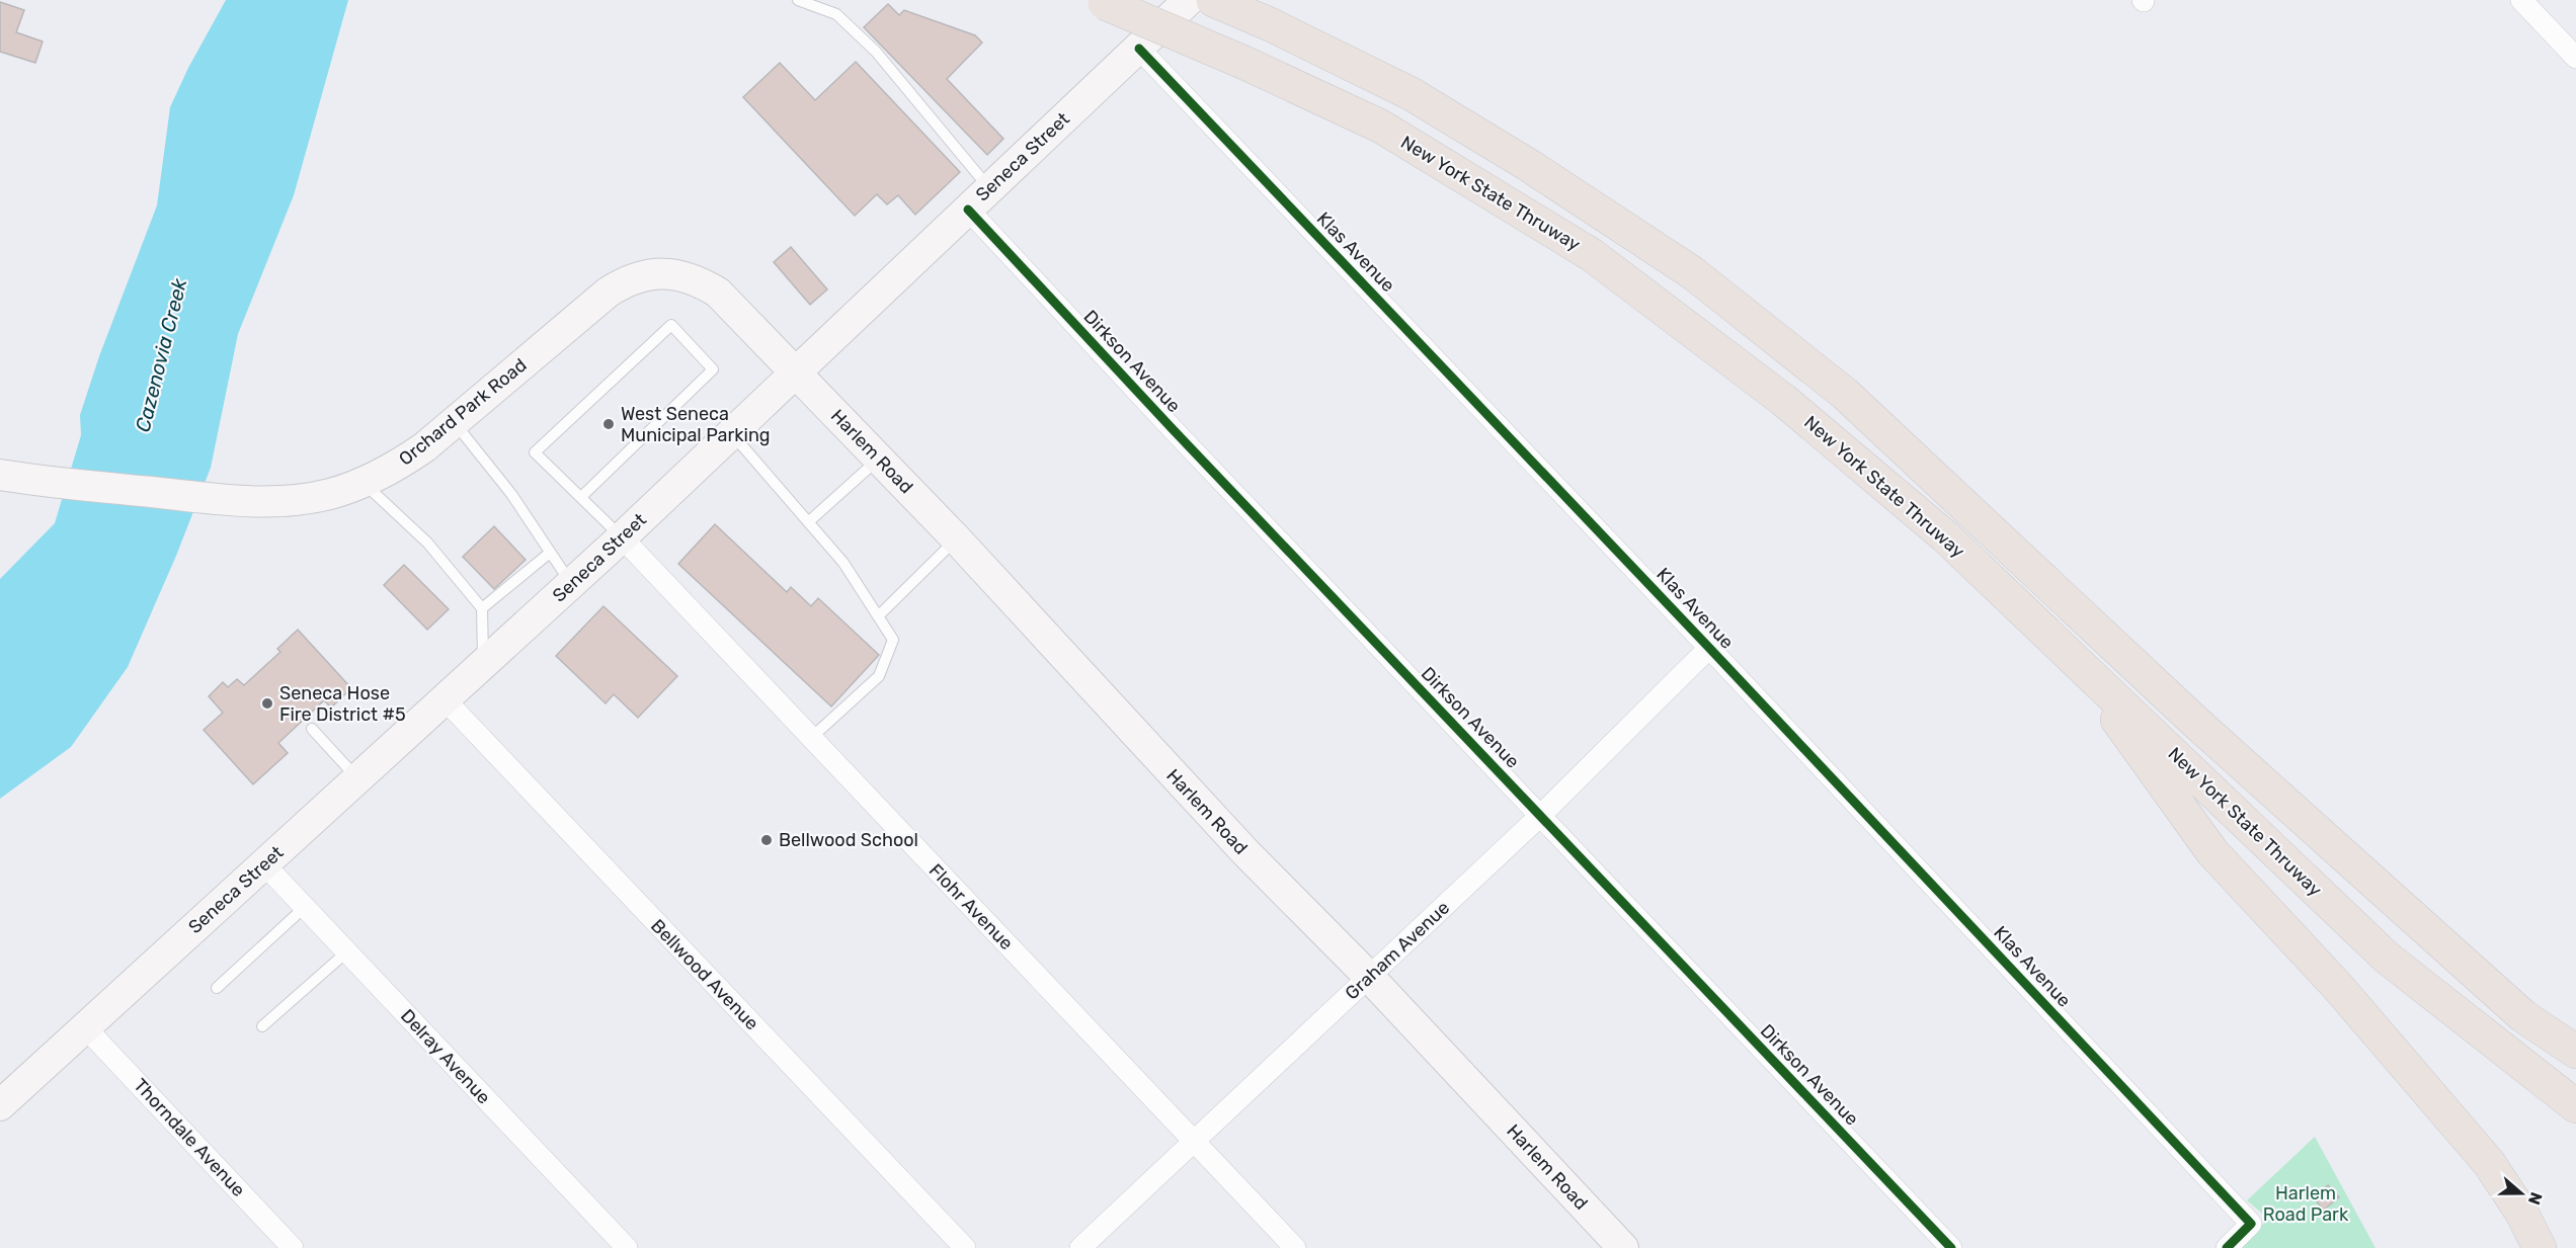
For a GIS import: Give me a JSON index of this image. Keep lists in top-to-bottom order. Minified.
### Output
{"streets":{"highway":["New York State Thruway"],"main road":["Seneca Street","Orchard Park Road","Harlem Road"],"street":["Klas Avenue","Dirkson Avenue","Flohr Avenue","Graham Avenue","Bellwood Avenue","Delray Avenue","Thorndale Avenue"]},"crossings":[["Seneca Street","Klas Avenue"],["Seneca Street","Dirkson Avenue"],["Seneca Street","Orchard Park Road"],["Seneca Street","Harlem Road"],["Seneca Street","Flohr Avenue"],["Seneca Street","Bellwood Avenue"],["Seneca Street","Delray Avenue"],["Seneca Street","Thorndale Avenue"],["Klas Avenue","Graham Avenue"],["Dirkson Avenue","Graham Avenue"],["Orchard Park Road","Harlem Road"],["Harlem Road","Graham Avenue"],["Flohr Avenue","Graham Avenue"]],"water":["Cazenovia Creek"],"parks":["Harlem Road Park"],"places":["West Seneca Municipal Parking","Seneca Hose Fire District #5","Bellwood School"],"north":"right"}
